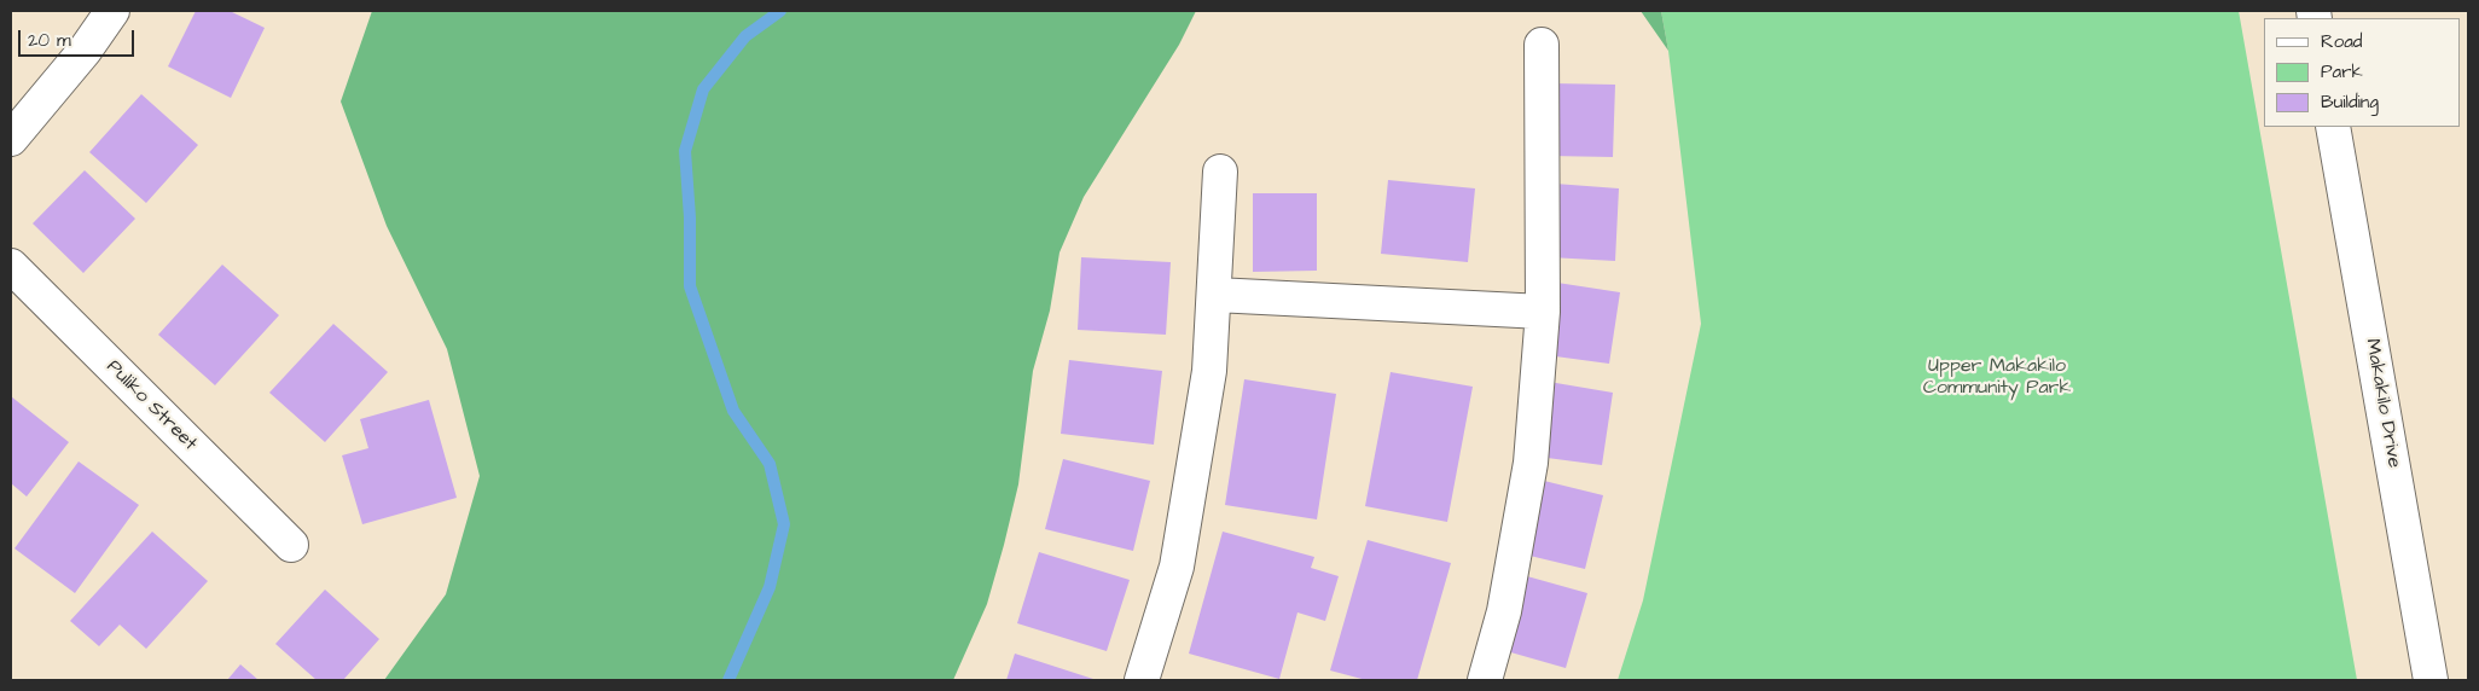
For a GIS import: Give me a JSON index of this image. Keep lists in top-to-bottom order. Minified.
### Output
{"streets":{"main road":["Makakilo Drive","Puliko Street"]},"parks":["Upper Makakilo Community Park"],"legend":["Road","Park","Building"],"scale_bar":"20 m"}
